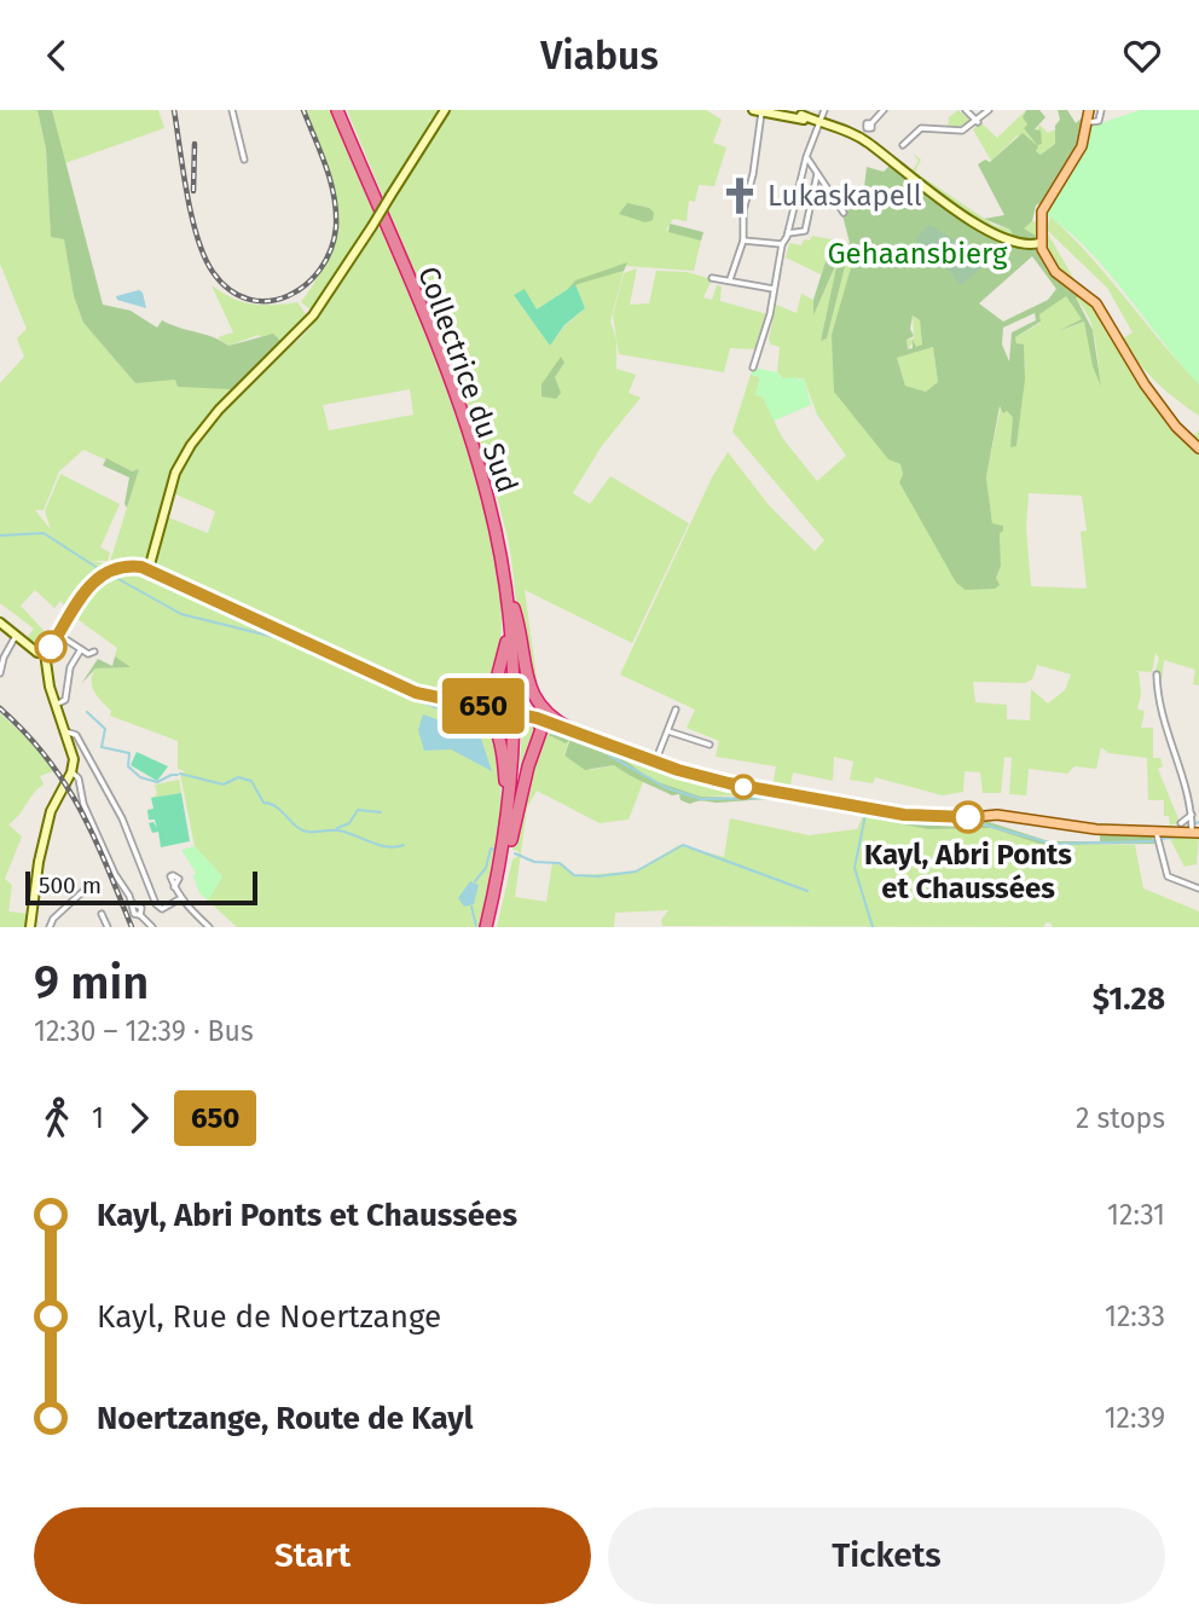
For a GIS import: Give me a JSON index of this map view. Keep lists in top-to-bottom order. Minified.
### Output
{"streets":{"highway":["Collectrice du Sud"]},"parks":["Gehaansbierg"],"places":{"church":["Lukaskapell"],"other":["Kayl, Abri Ponts et Chaussées"]},"lines":["bus line 650"],"scale_bar":"500 m","page":{"header":"Viabus","on_map":"650","scale":"500 m","heading":["9 min","12:30 – 12:39 · Bus","$1.28"],"legs":["1","650","2 stops"],"list":[{"name":"Kayl, Abri Ponts et Chaussées","value":"12:31"},{"name":"Kayl, Rue de Noertzange","value":"12:33"},{"name":"Noertzange, Route de Kayl","value":"12:39"}],"buttons":["Start","Tickets"]}}
